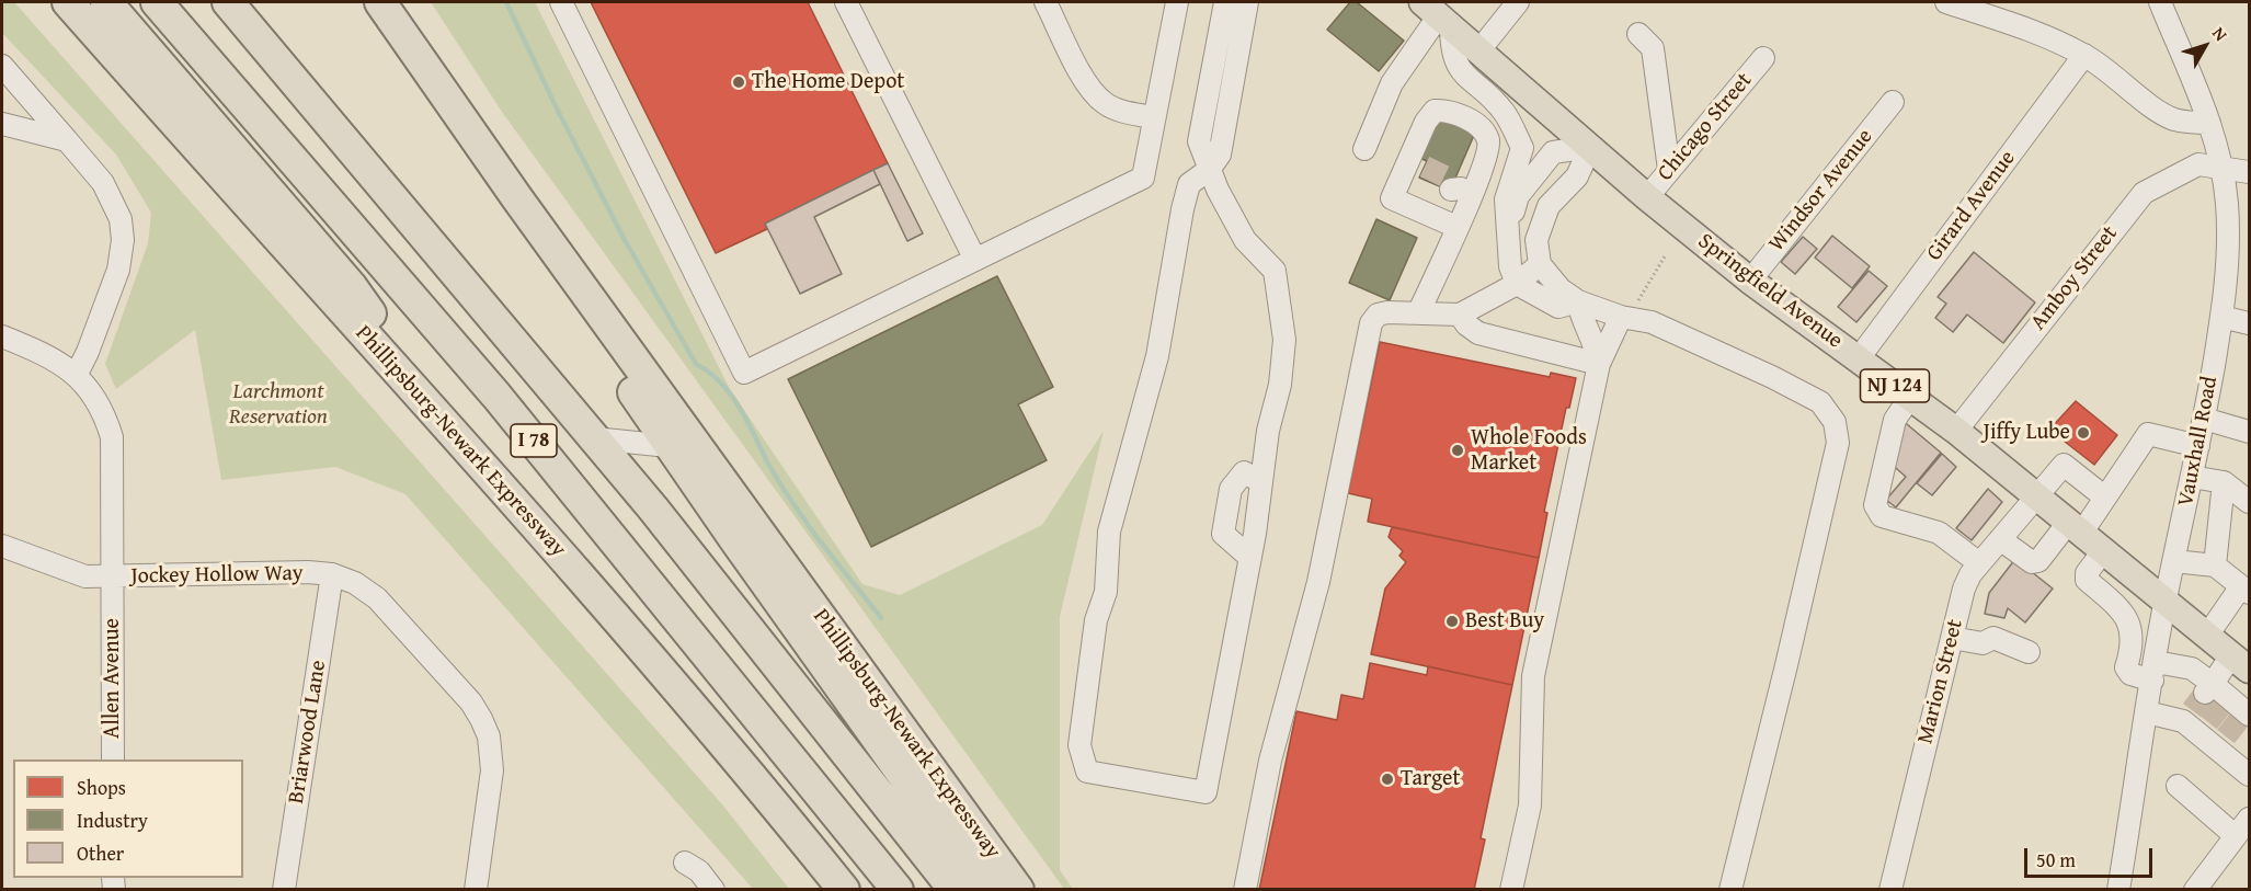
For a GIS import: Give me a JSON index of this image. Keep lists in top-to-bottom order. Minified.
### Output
{"streets":{"highway":["I 78","Phillipsburg-Newark Expressway"],"main road":["Springfield Avenue","NJ 124"],"street":["Chicago Street","Windsor Avenue","Girard Avenue","Amboy Street","Vauxhall Road","Jockey Hollow Way","Allen Avenue","Marion Street","Briarwood Lane"]},"crossings":[["Chicago Street","Springfield Avenue"],["Windsor Avenue","Springfield Avenue"],["Girard Avenue","Springfield Avenue"],["Amboy Street","Springfield Avenue"],["Amboy Street","Vauxhall Road"],["Springfield Avenue","Vauxhall Road"],["Springfield Avenue","Marion Street"],["Jockey Hollow Way","Allen Avenue"],["Jockey Hollow Way","Briarwood Lane"]],"parks":["Larchmont Reservation"],"places":["The Home Depot","Jiffy Lube","Whole Foods Market","Best Buy","Target"],"legend":["Shops","Industry","Other"],"scale_bar":"50 m","north":"top right"}
